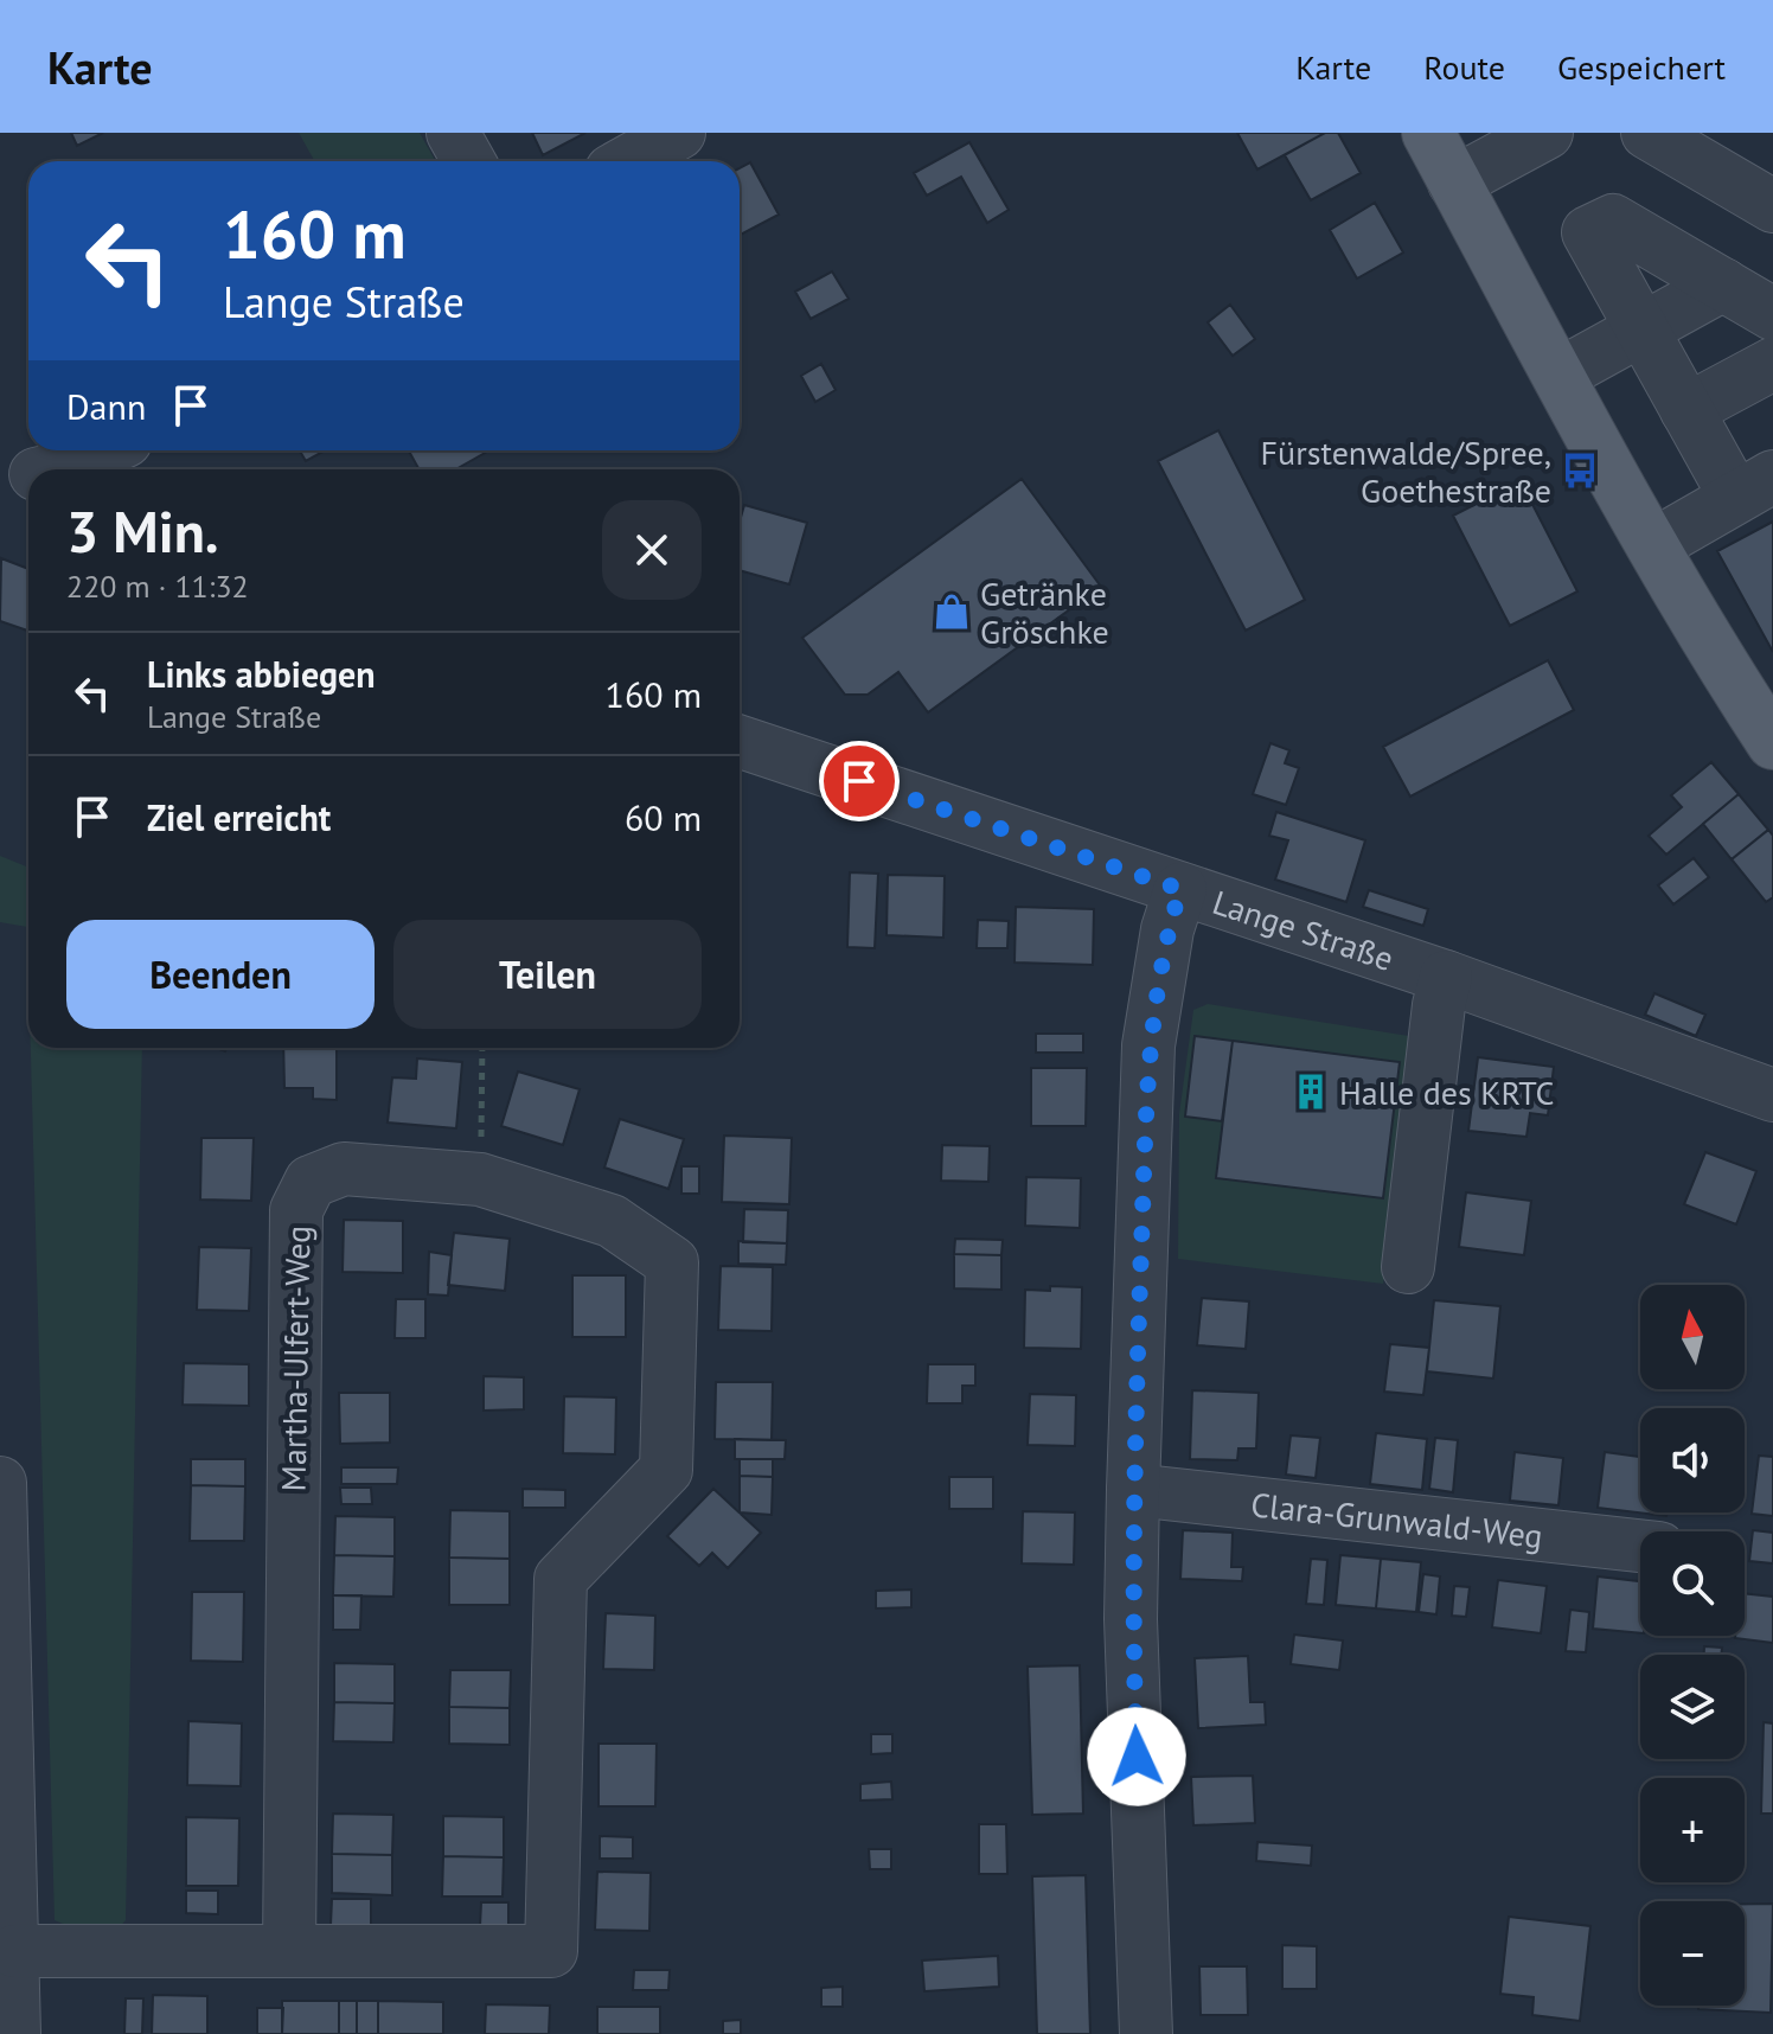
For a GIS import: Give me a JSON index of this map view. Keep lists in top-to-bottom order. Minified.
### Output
{"streets":{"street":["Lange Straße","Martha-Ulfert-Weg","Clara-Grunwald-Weg"]},"places":{"bus stop":["Fürstenwalde/Spree, Goethestraße"],"shop":["Getränke Gröschke"],"building":["Halle des KRTC"]},"north":"top","page":{"header":"Karte","nav":["Karte","Route","Gespeichert"],"turn":["160 m","Lange Straße"],"then":"Dann","heading":["3 Min.","220 m · 11:32"],"list":[{"name":"Links abbiegen","note":"Lange Straße","value":"160 m"},{"name":"Ziel erreicht","value":"60 m"}],"buttons":["Beenden","Teilen"],"map_buttons":["+","−"]}}
